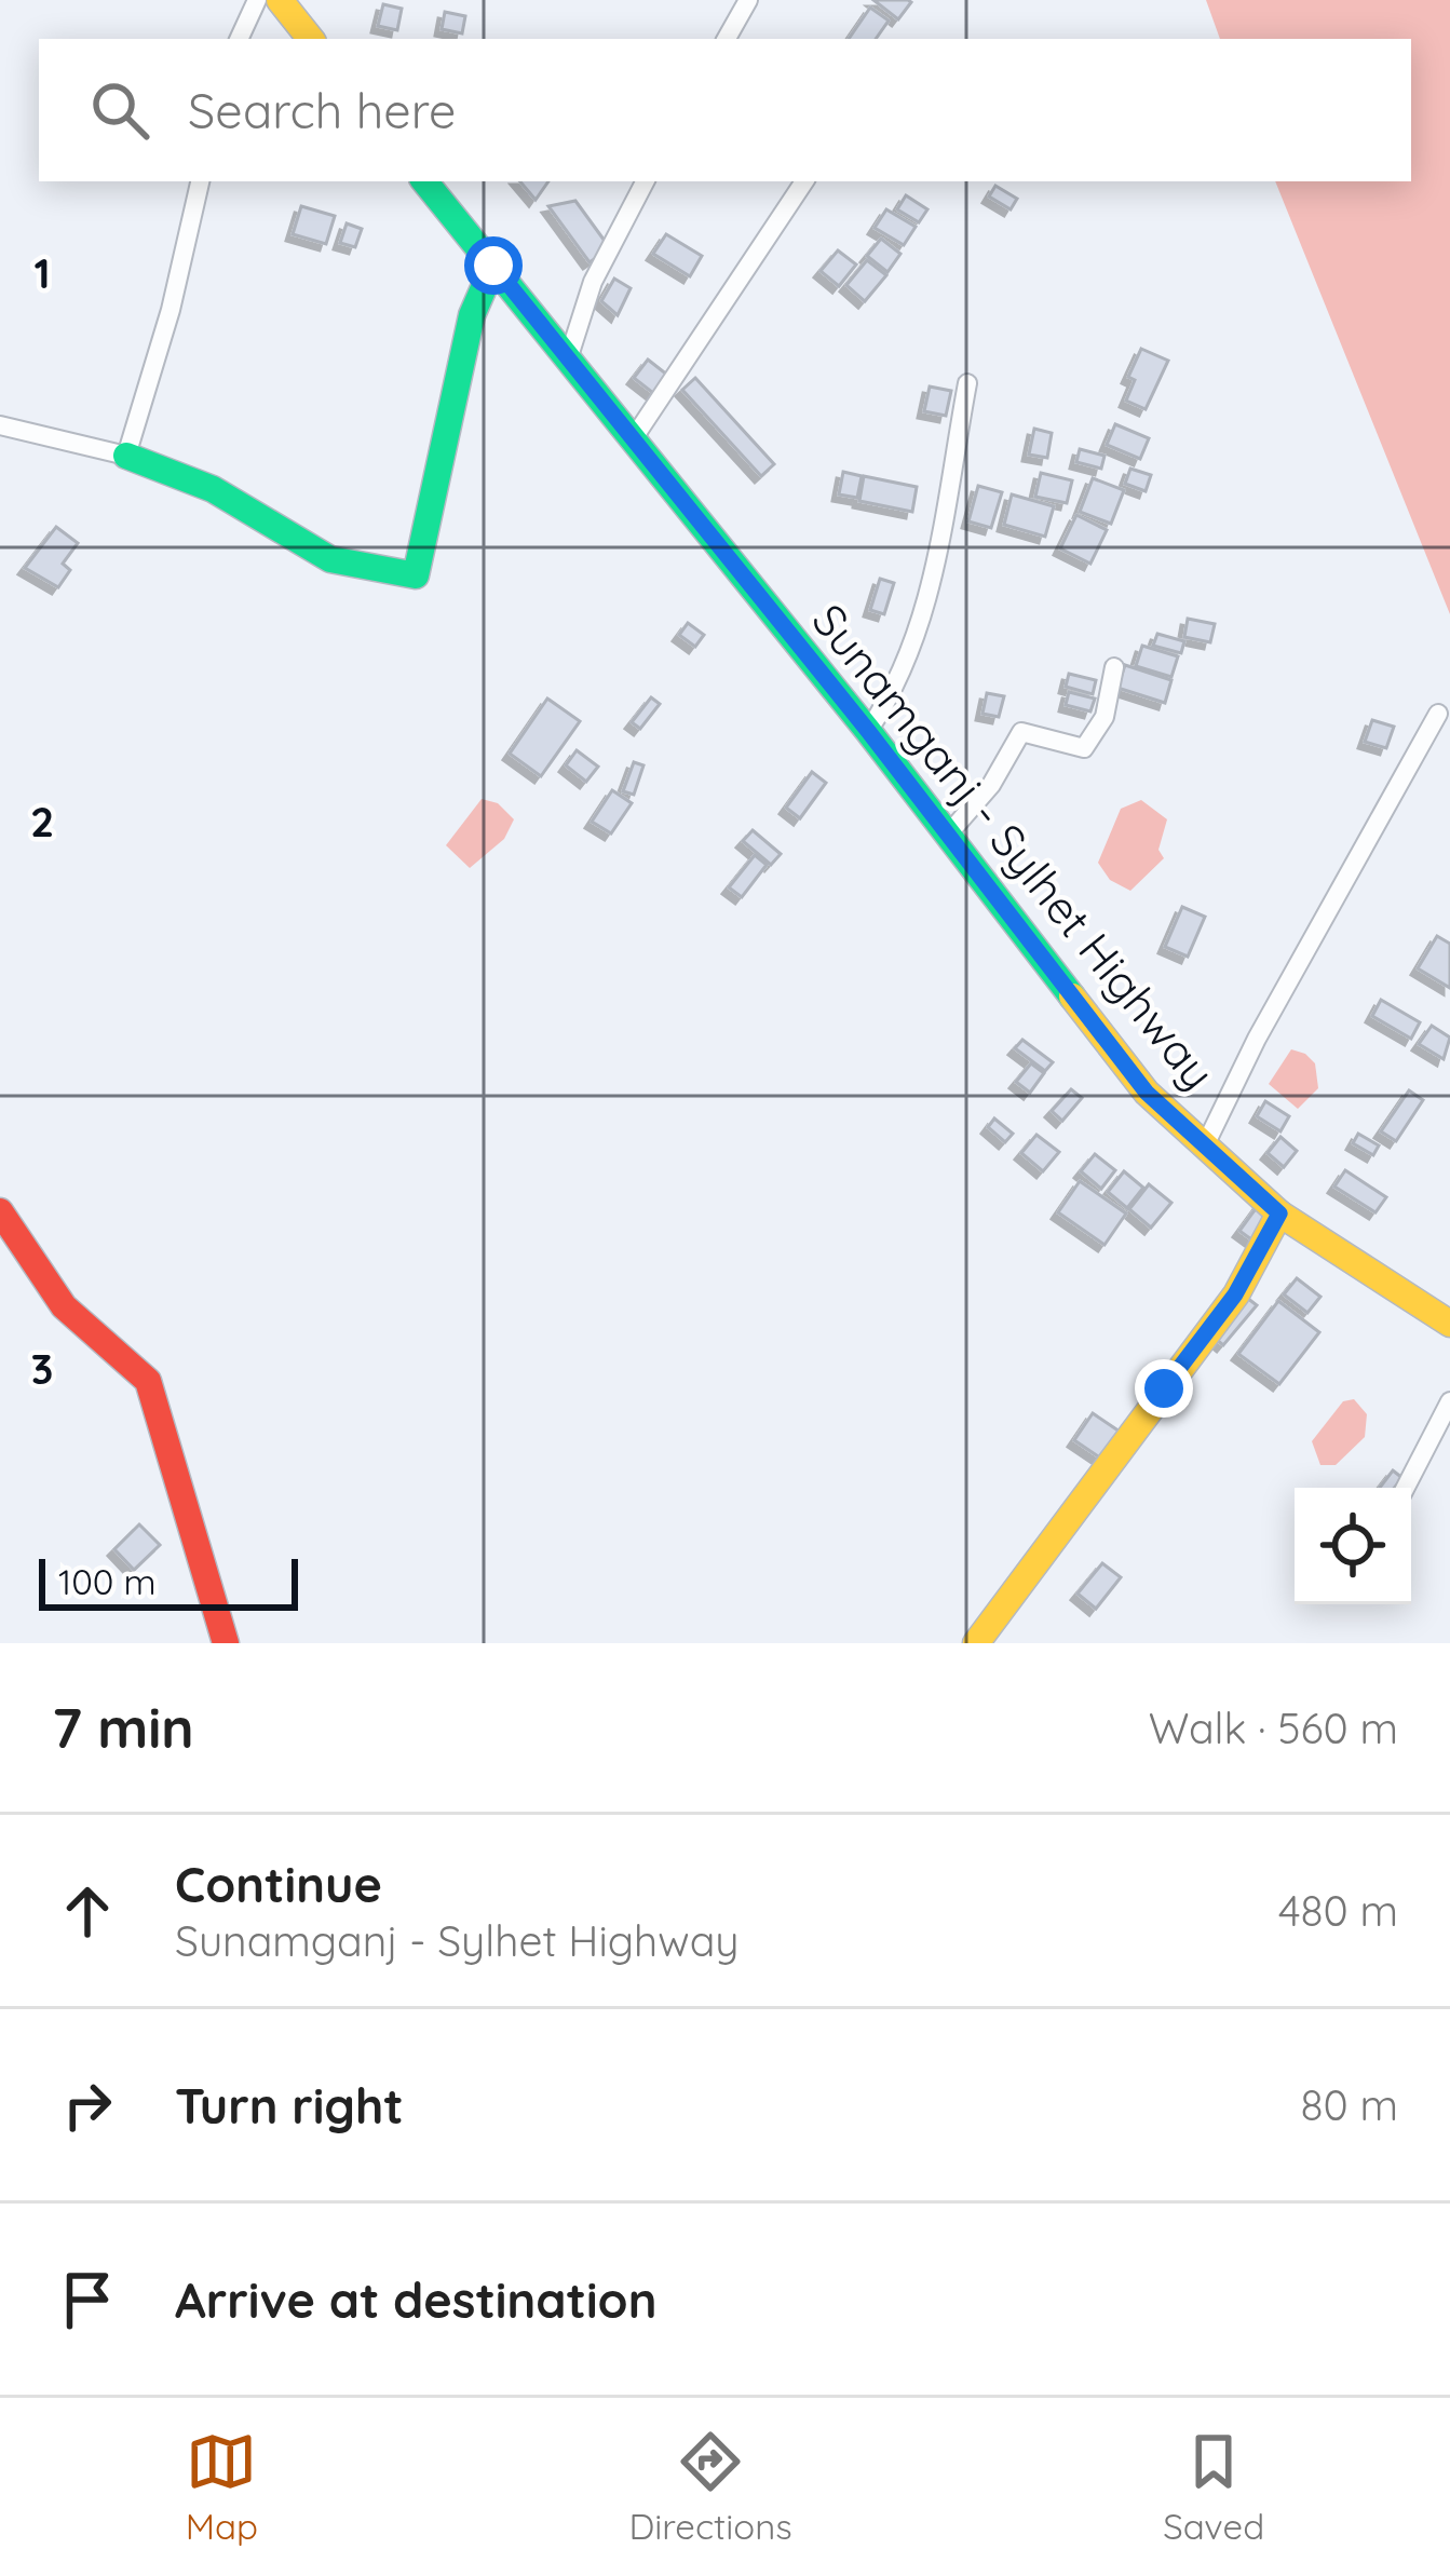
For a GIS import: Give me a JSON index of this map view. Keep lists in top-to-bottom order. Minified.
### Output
{"streets":{"street":["Sunamganj - Sylhet Highway"]},"scale_bar":"100 m","page":{"search":"Search here","scale":"100 m","heading":["7 min","Walk · 560 m"],"list":[["Continue","Sunamganj - Sylhet Highway","480 m"],["Turn right","80 m"],"Arrive at destination"],"nav":["Map","Directions","Saved"]},"grid":{"rows":["1","2","3"]}}
